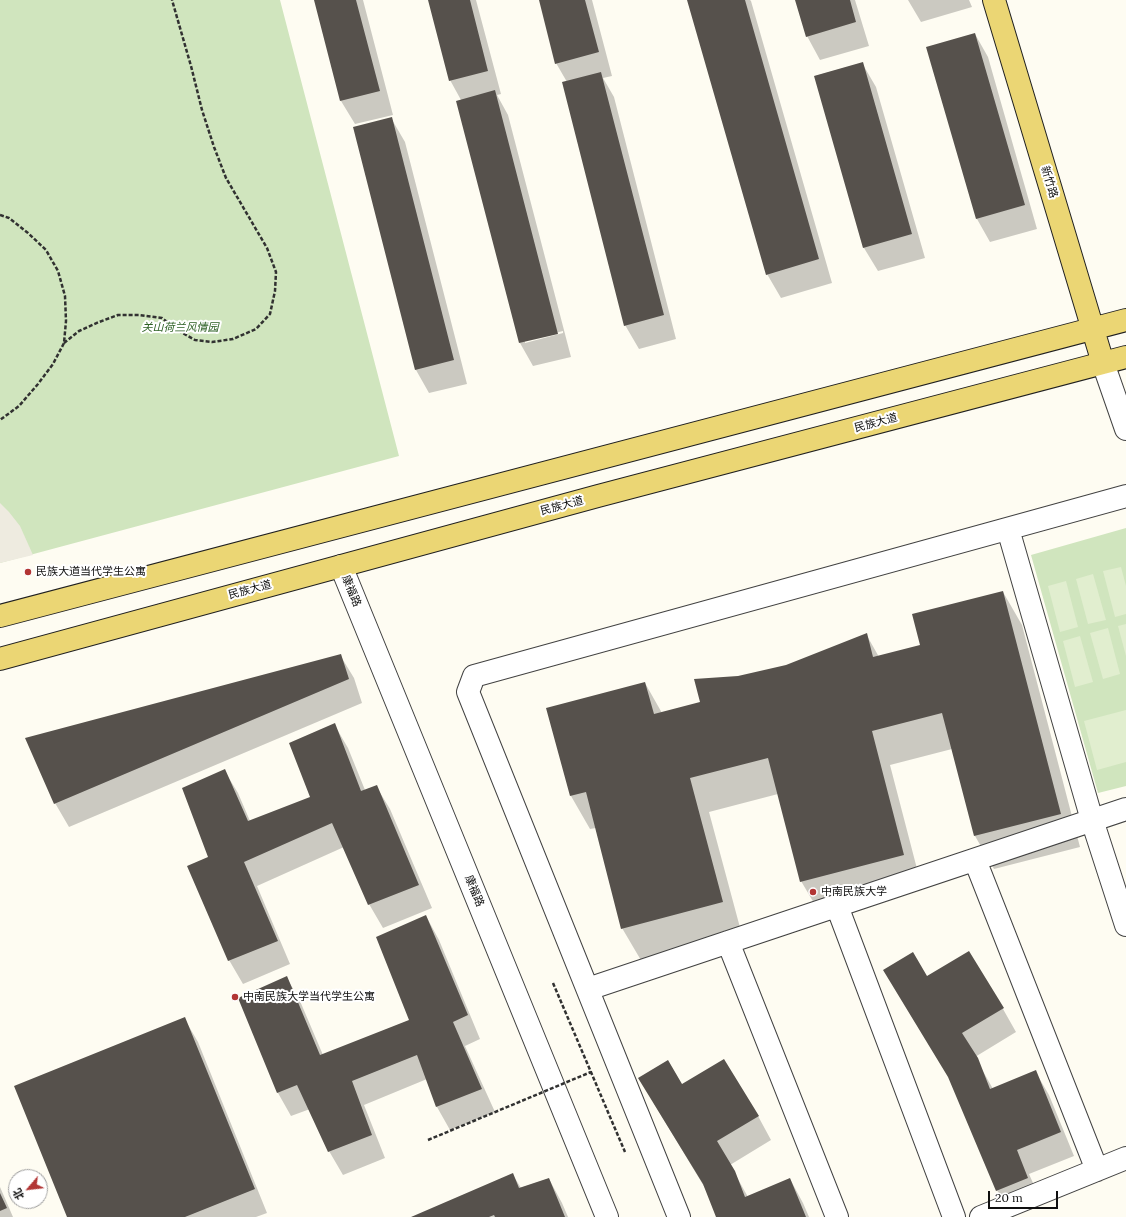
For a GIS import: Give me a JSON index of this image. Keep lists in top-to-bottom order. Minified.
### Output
{"streets":{"main road":["新竹路","民族大道"],"street":["康福路"]},"crossings":[["新竹路","民族大道"],["民族大道","康福路"]],"parks":["关山荷兰风情园"],"places":["民族大道当代学生公寓","中南民族大学","中南民族大学当代学生公寓"],"scale_bar":"20 m","north":"bottom left"}
